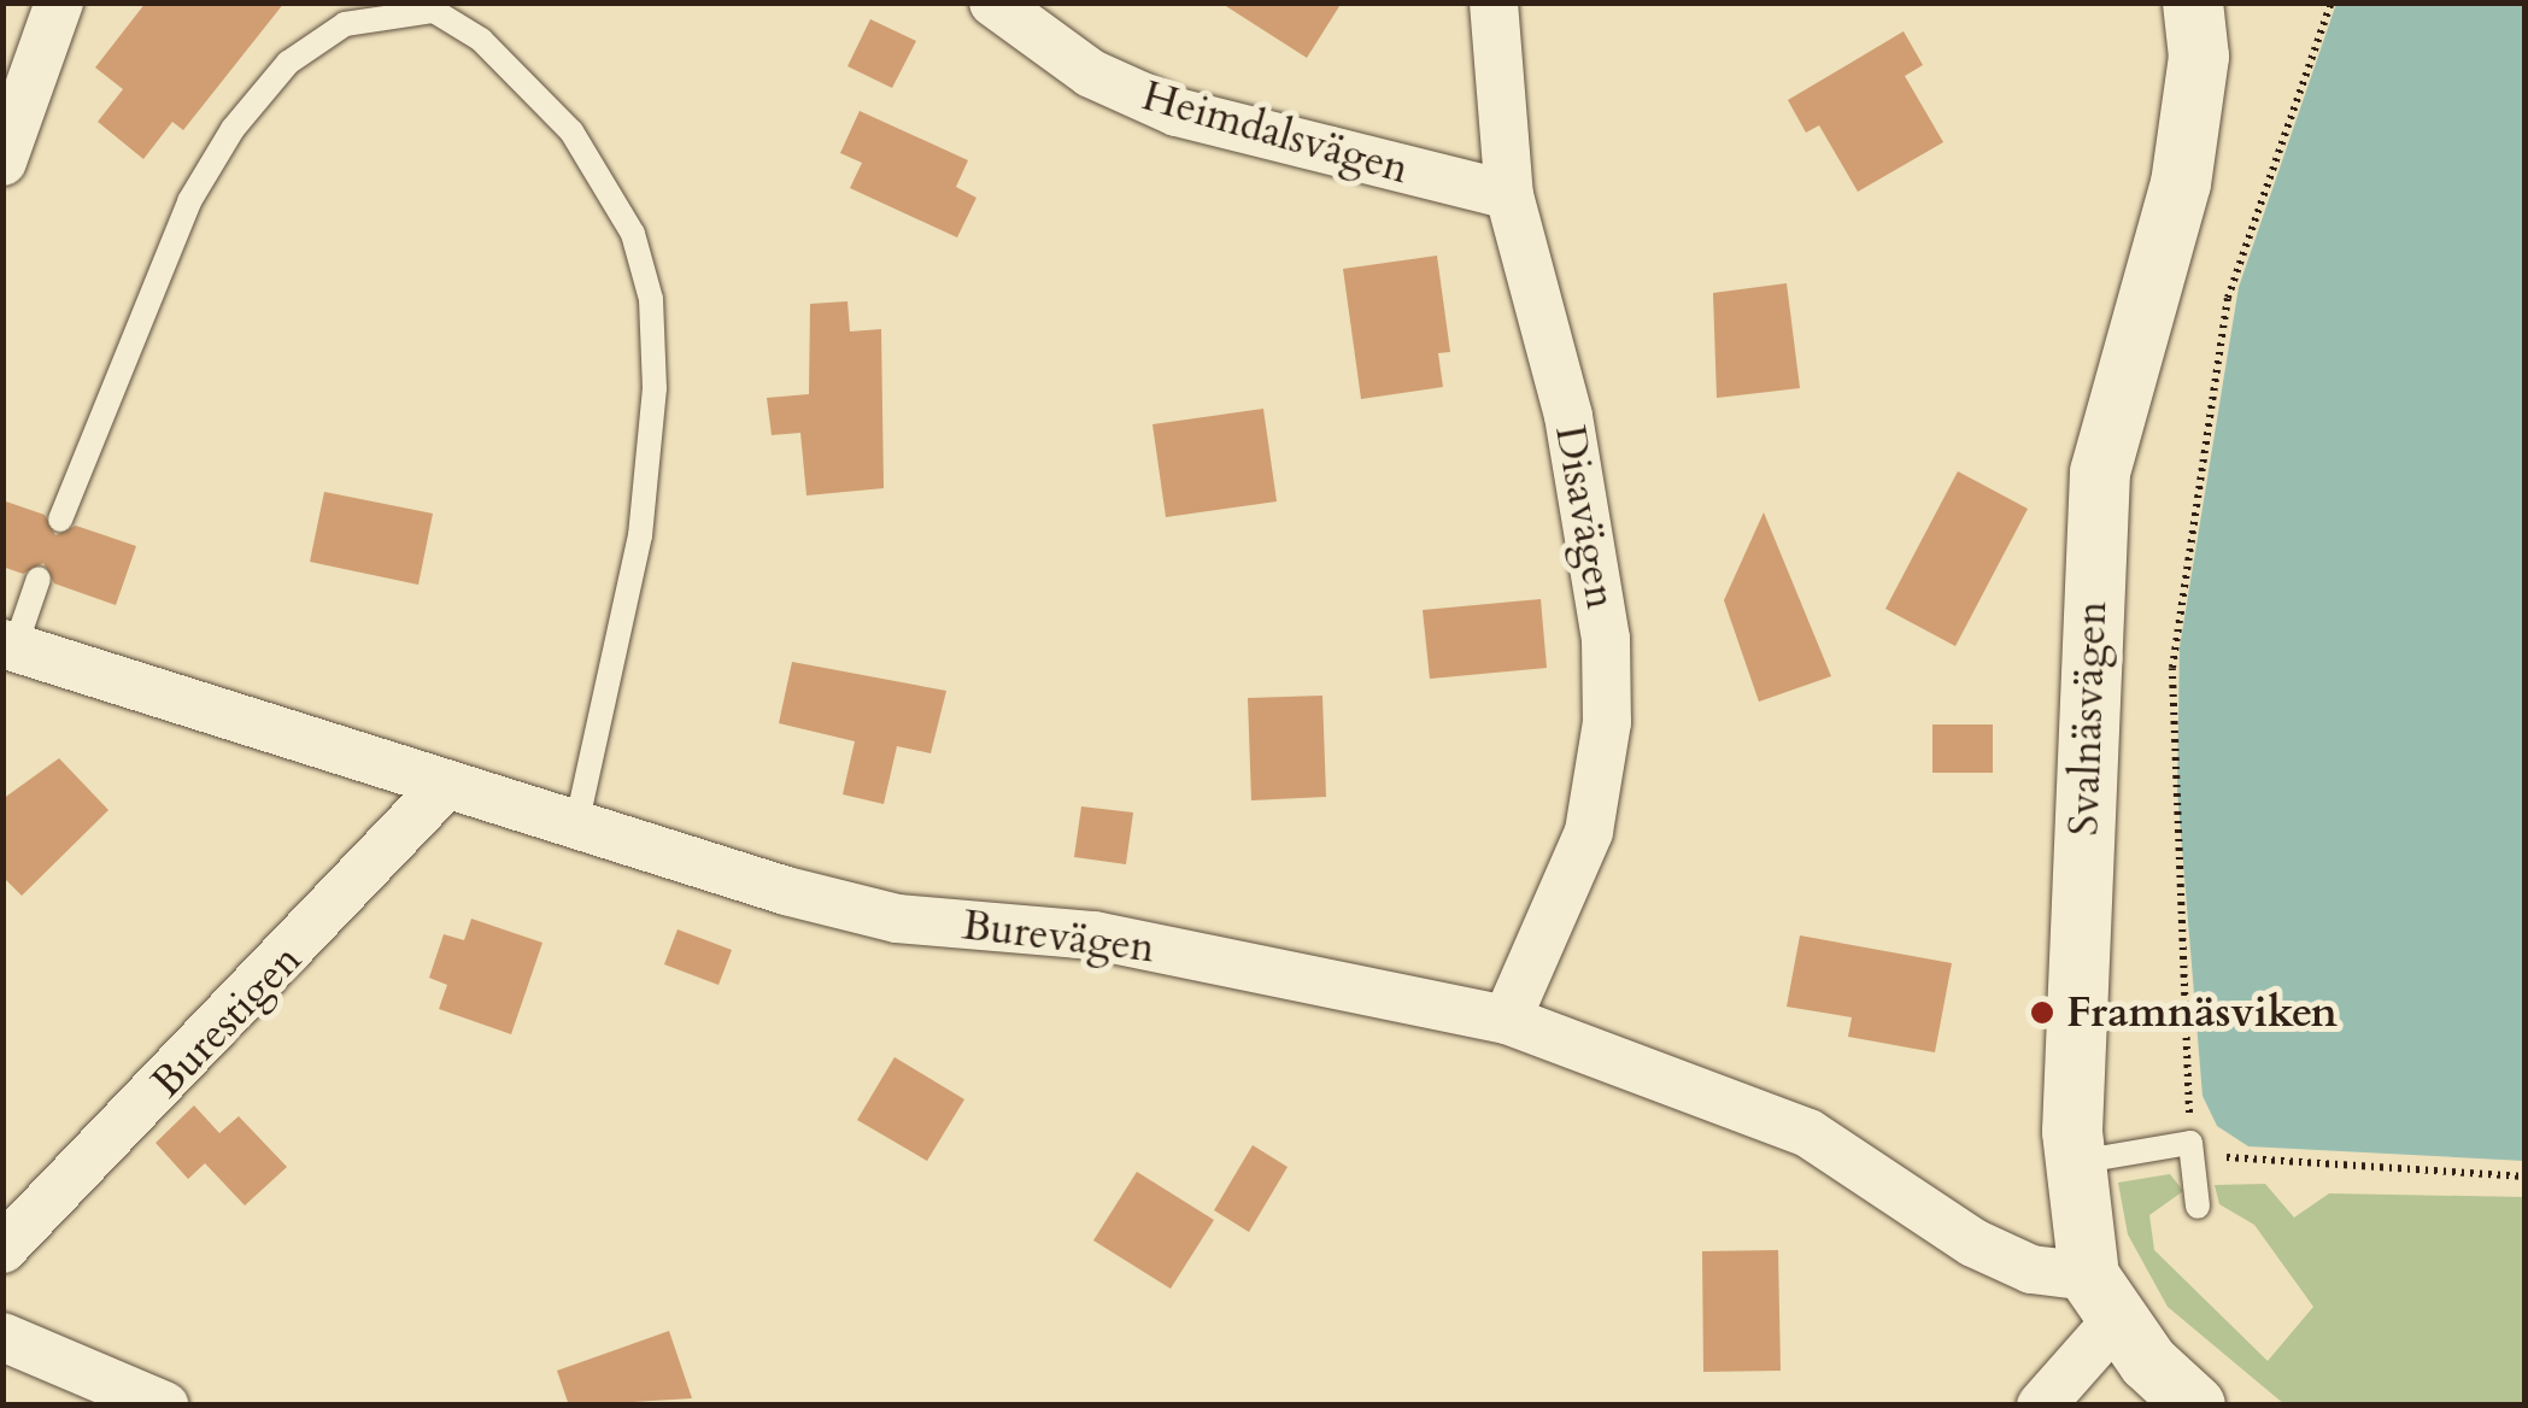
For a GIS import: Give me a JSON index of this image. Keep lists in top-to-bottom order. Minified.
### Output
{"streets":{"street":["Heimdalsvägen","Disavägen","Svalnäsvägen","Burevägen","Burestigen"]},"crossings":[["Heimdalsvägen","Disavägen"],["Disavägen","Burevägen"],["Svalnäsvägen","Burevägen"],["Burevägen","Burestigen"]],"places":["Framnäsviken"]}
